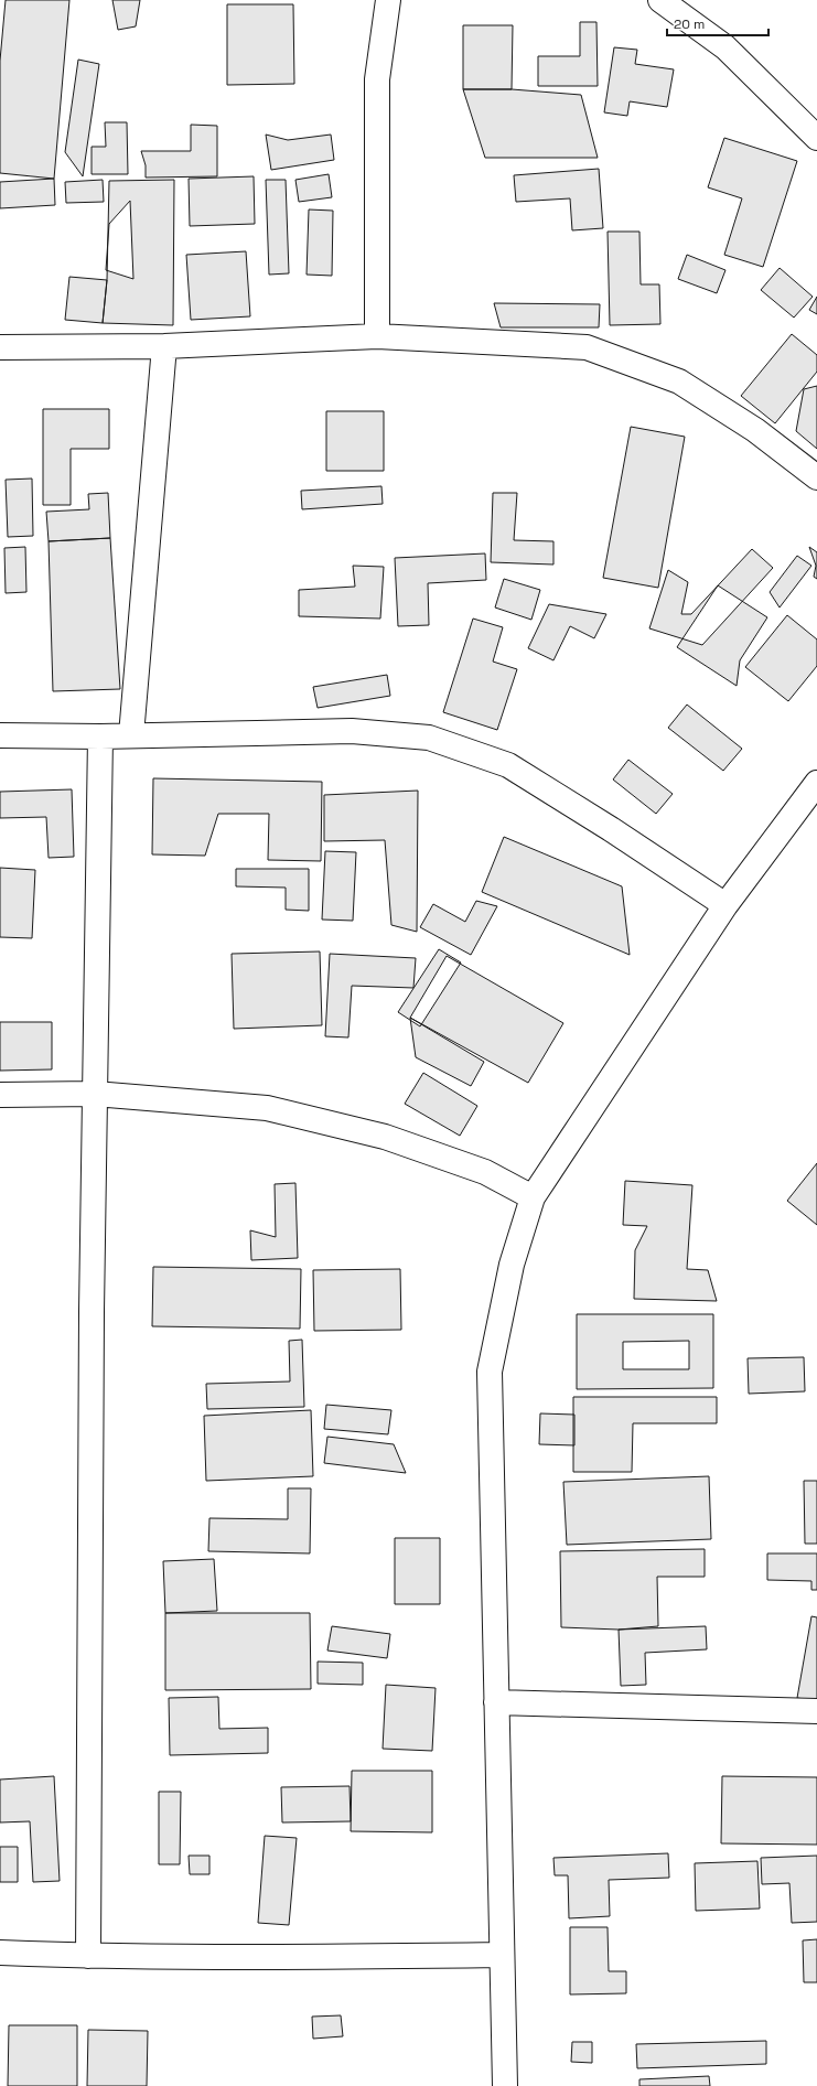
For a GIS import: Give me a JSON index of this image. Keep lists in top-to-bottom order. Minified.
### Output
{"scale_bar":"20 m"}
